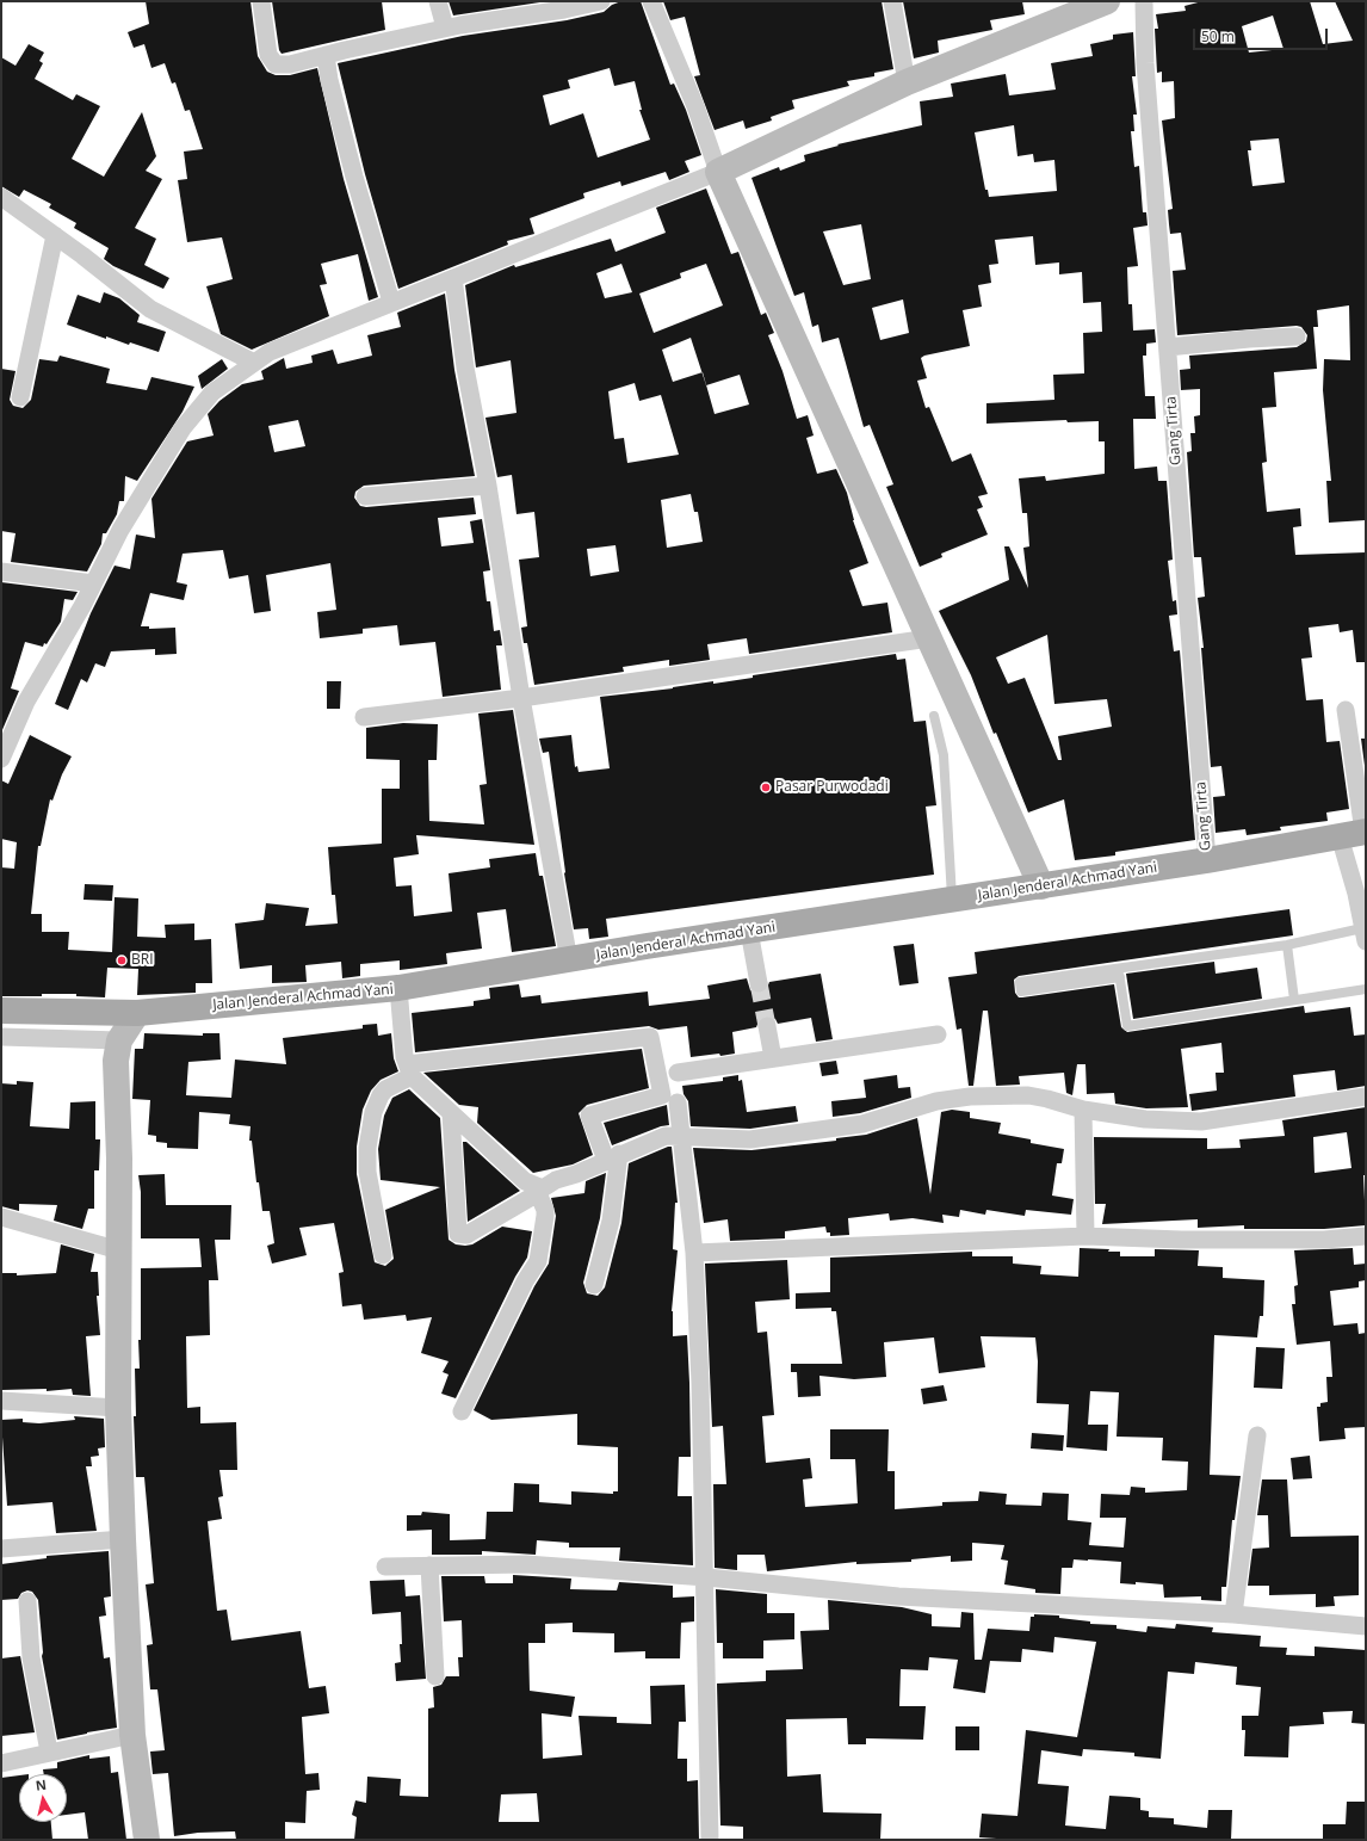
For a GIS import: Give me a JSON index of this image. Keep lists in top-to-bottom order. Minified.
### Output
{"streets":{"main road":["Jalan Jenderal Achmad Yani"],"street":["Gang Tirta"]},"crossings":[["Gang Tirta","Jalan Jenderal Achmad Yani"]],"places":["Pasar Purwodadi","BRI"],"scale_bar":"50 m","north":"top"}
